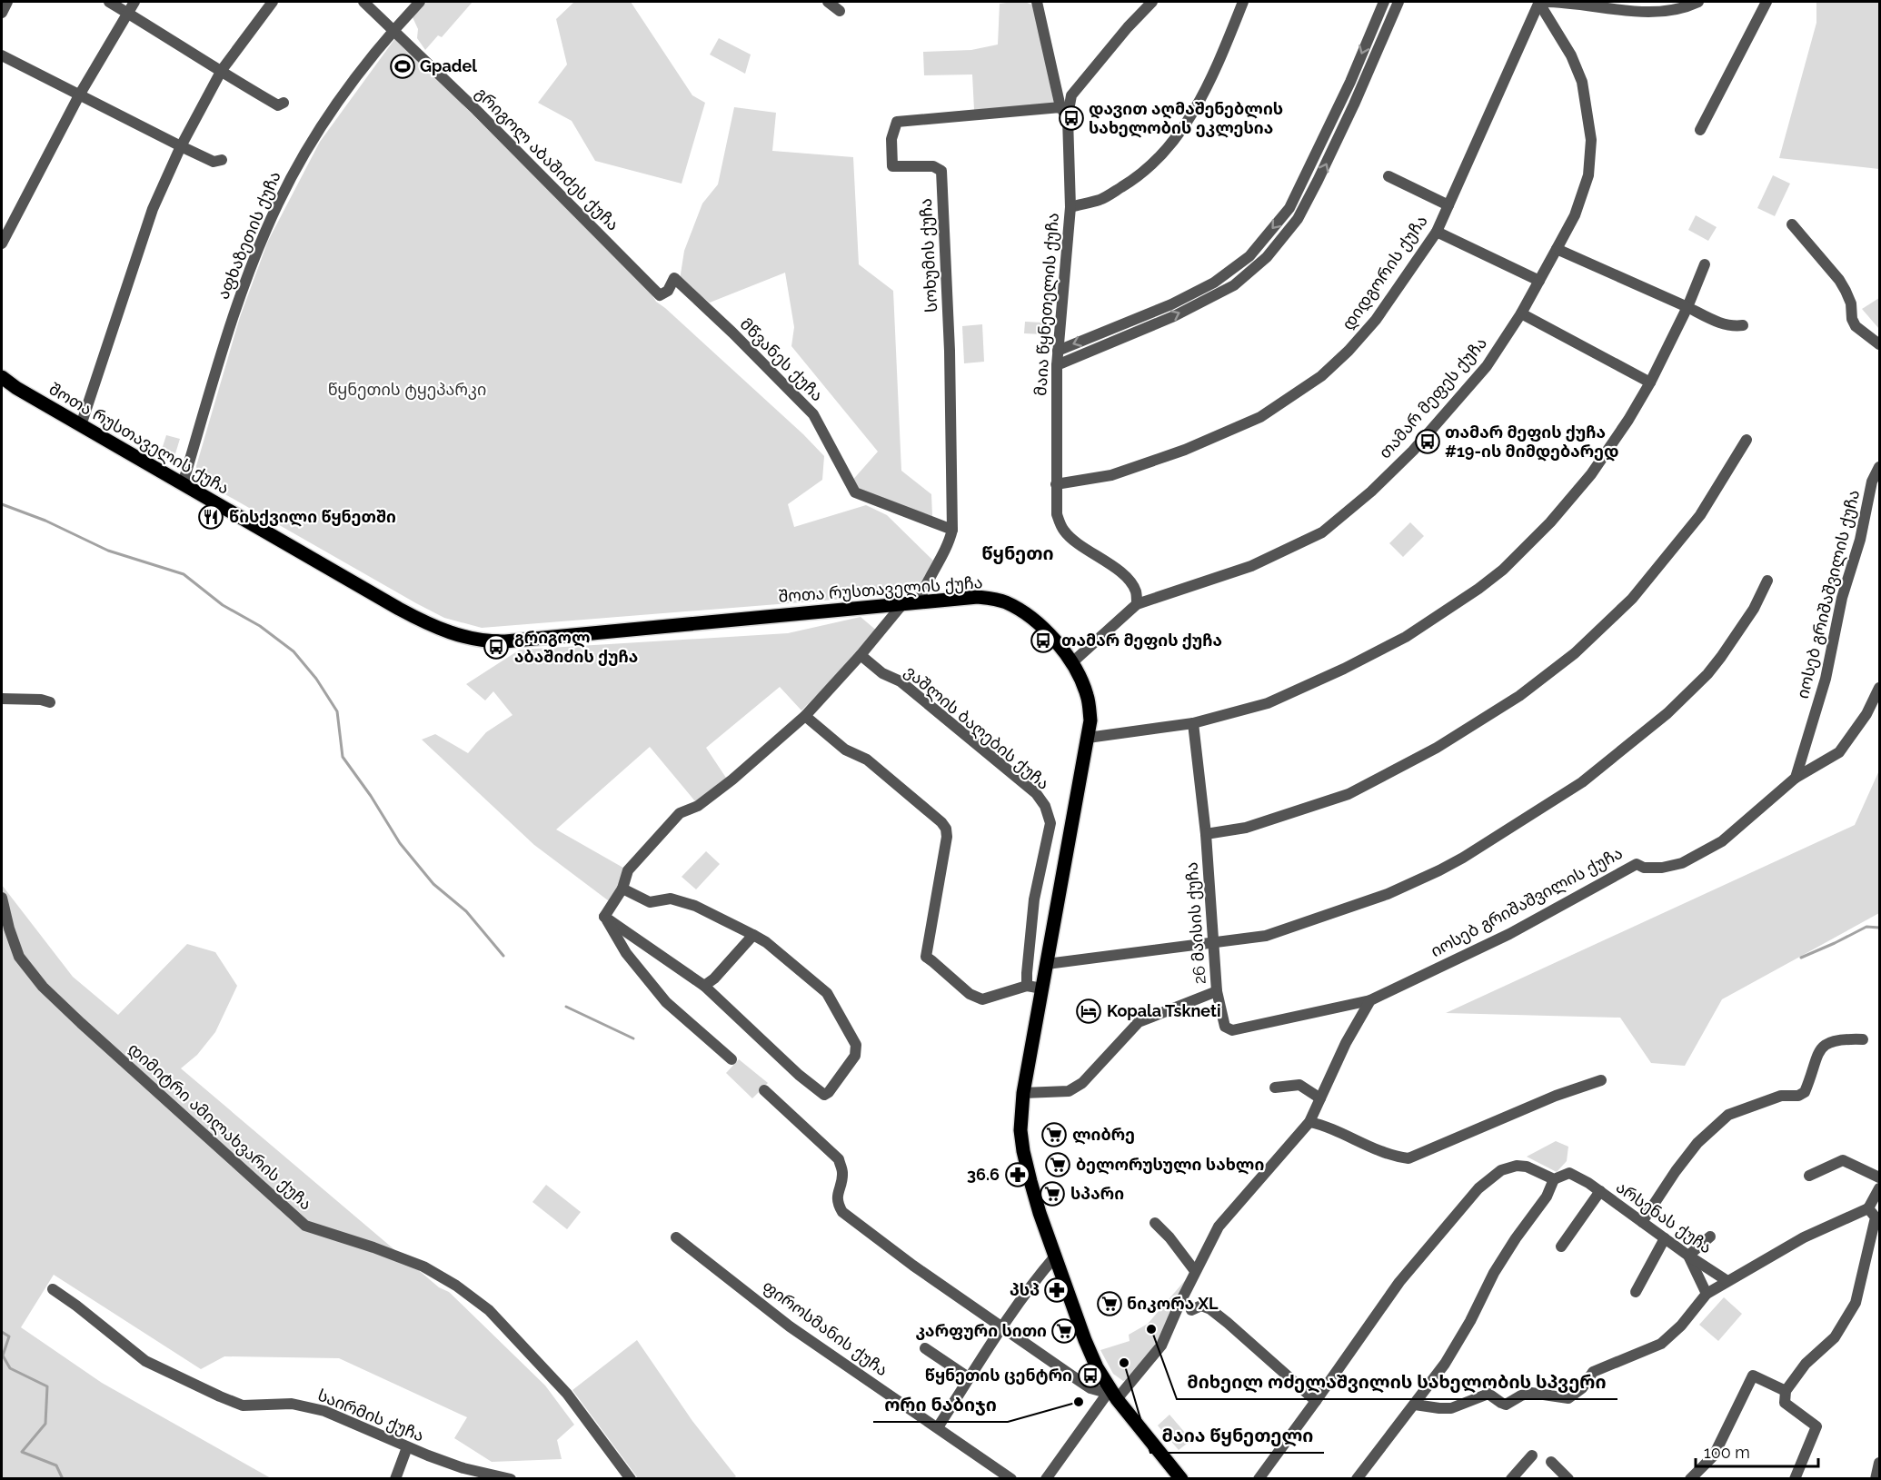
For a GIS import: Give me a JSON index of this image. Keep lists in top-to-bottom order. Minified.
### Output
{"streets":{"main road":["შოთა რუსთაველის ქუჩა"],"street":["გრიგოლ აბაშიძეს ქუჩა","აფხაზეთის ქუჩა","სოხუმის ქუჩა","დიდგორის ქუჩა","მაია წყნეთელის ქუჩა","მწვანეს ქუჩა","თამარ მეფეს ქუჩა","იოსებ გრიშაშვილის ქუჩა","ვაშლის ბაღების ქუჩა","26 მაისის ქუჩა","დიმიტრი ამილახვარის ქუჩა","არსენას ქუჩა","ფიროსმანის ქუჩა","საირმის ქუჩა"]},"crossings":[["გრიგოლ აბაშიძეს ქუჩა","აფხაზეთის ქუჩა"],["გრიგოლ აბაშიძეს ქუჩა","მწვანეს ქუჩა"],["აფხაზეთის ქუჩა","შოთა რუსთაველის ქუჩა"],["სოხუმის ქუჩა","მწვანეს ქუჩა"],["სოხუმის ქუჩა","შოთა რუსთაველის ქუჩა"],["დიდგორის ქუჩა","მაია წყნეთელის ქუჩა"],["დიდგორის ქუჩა","თამარ მეფეს ქუჩა"],["მაია წყნეთელის ქუჩა","თამარ მეფეს ქუჩა"],["თამარ მეფეს ქუჩა","შოთა რუსთაველის ქუჩა"],["შოთა რუსთაველის ქუჩა","26 მაისის ქუჩა"],["იოსებ გრიშაშვილის ქუჩა","26 მაისის ქუჩა"]],"districts":["წყნეთი"],"parks":["წყნეთის ტყეპარკი"],"places":{"sports":["Gpadel"],"bus stop":["დავით აღმაშენებლის სახელობის ეკლესია","თამარ მეფის ქუჩა #19-ის მიმდებარედ","თამარ მეფის ქუჩა","გრიგოლ აბაშიძის ქუჩა","წყნეთის ცენტრი"],"restaurant":["წისქვილი წყნეთში"],"hotel":["Kopala Tskneti"],"supermarket":["ლიბრე","ბელორუსული სახლი","სპარი","ნიკორა XL","კარფური სითი"],"pharmacy":["36.6","პსპ"],"other":["მიხეილ ოძელაშვილის სახელობის სპვერი","მაია წყნეთელი","ორი ნაბიჯი"]},"scale_bar":"100 m"}
